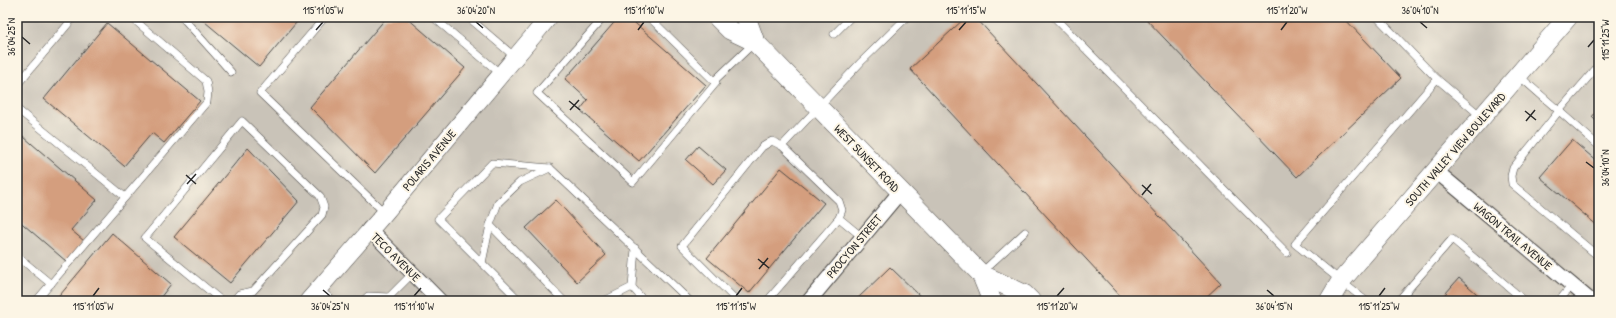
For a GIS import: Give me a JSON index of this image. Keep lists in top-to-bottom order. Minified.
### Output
{"streets":{"main road":["SOUTH VALLEY VIEW BOULEVARD","WEST SUNSET ROAD"],"street":["POLARIS AVENUE","WAGON TRAIL AVENUE","PROCYON STREET","TECO AVENUE"]},"crossings":[["SOUTH VALLEY VIEW BOULEVARD","WAGON TRAIL AVENUE"],["WEST SUNSET ROAD","PROCYON STREET"],["POLARIS AVENUE","TECO AVENUE"]],"coordinates":["115°11'05\"W","36°04'20\"N","115°11'10\"W","115°11'15\"W","115°11'20\"W","36°04'10\"N","36°04'25\"N","115°11'25\"W","36°04'15\"N"]}
